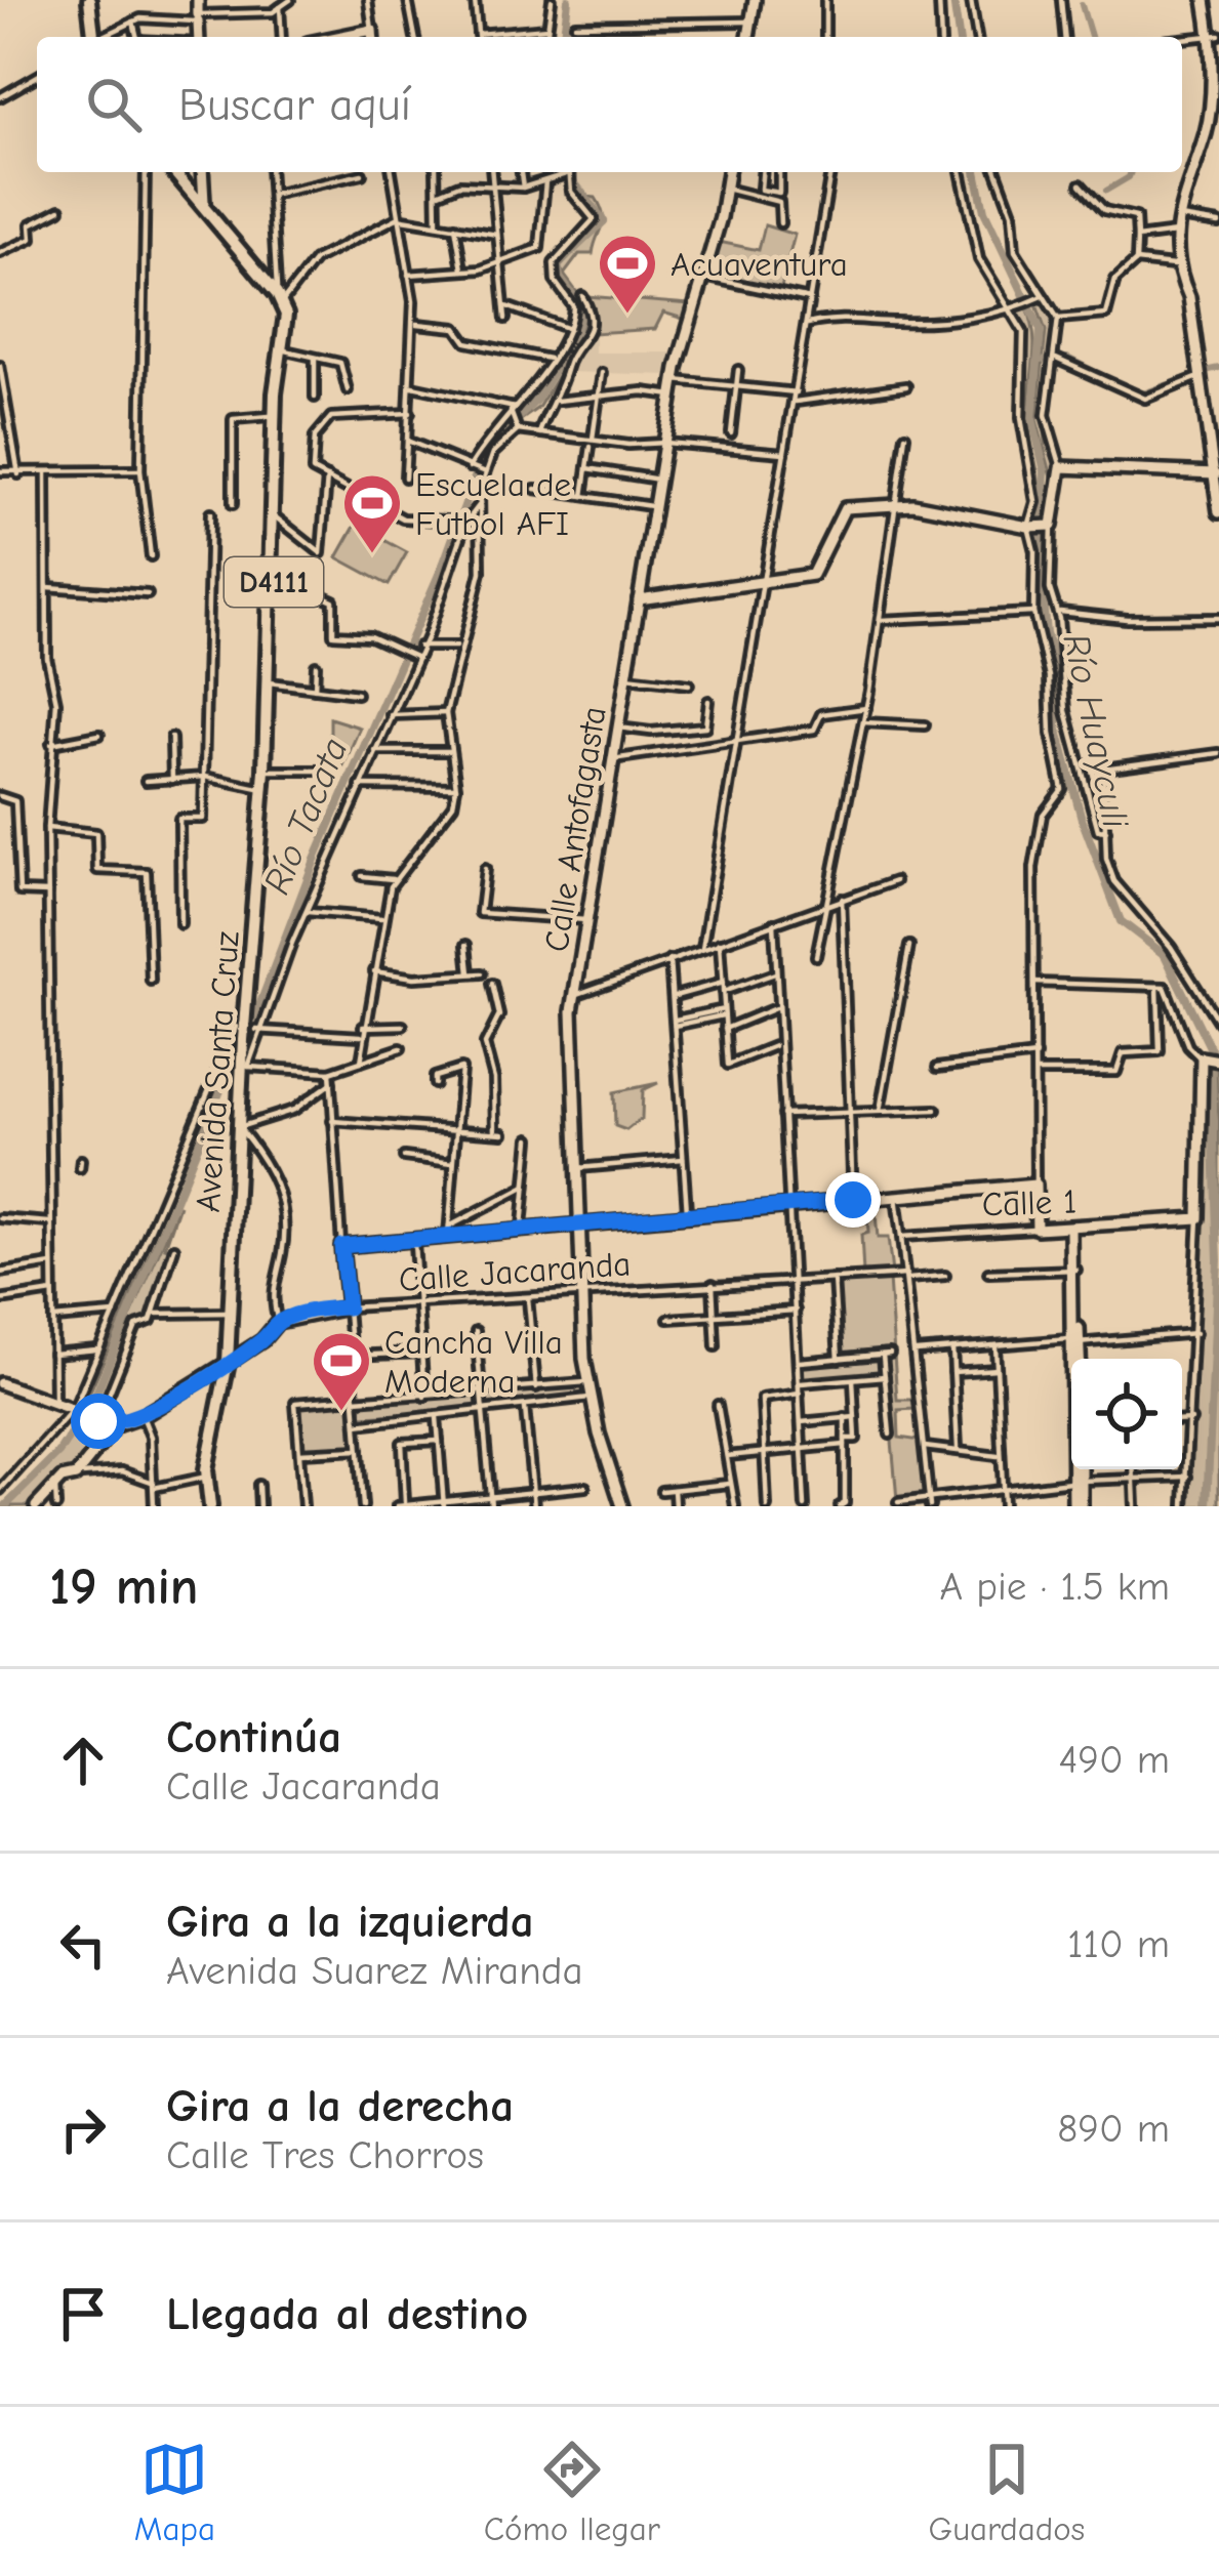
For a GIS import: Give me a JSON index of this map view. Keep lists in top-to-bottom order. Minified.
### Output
{"streets":{"main road":["D4111","Calle Antofagasta","Avenida Santa Cruz","Calle 1","Calle Jacaranda"]},"crossings":[["Calle Antofagasta","Calle Jacaranda"],["Avenida Santa Cruz","Calle Jacaranda"]],"water":["Río Huayculi","Río Tacata"],"places":{"sports":["Acuaventura","Escuela de Futbol AFI","Cancha Villa Moderna"]},"page":{"search":"Buscar aquí","heading":["19 min","A pie · 1.5 km"],"list":[["Continúa","Calle Jacaranda","490 m"],["Gira a la izquierda","Avenida Suarez Miranda","110 m"],["Gira a la derecha","Calle Tres Chorros","890 m"],"Llegada al destino"],"nav":["Mapa","Cómo llegar","Guardados"]}}
